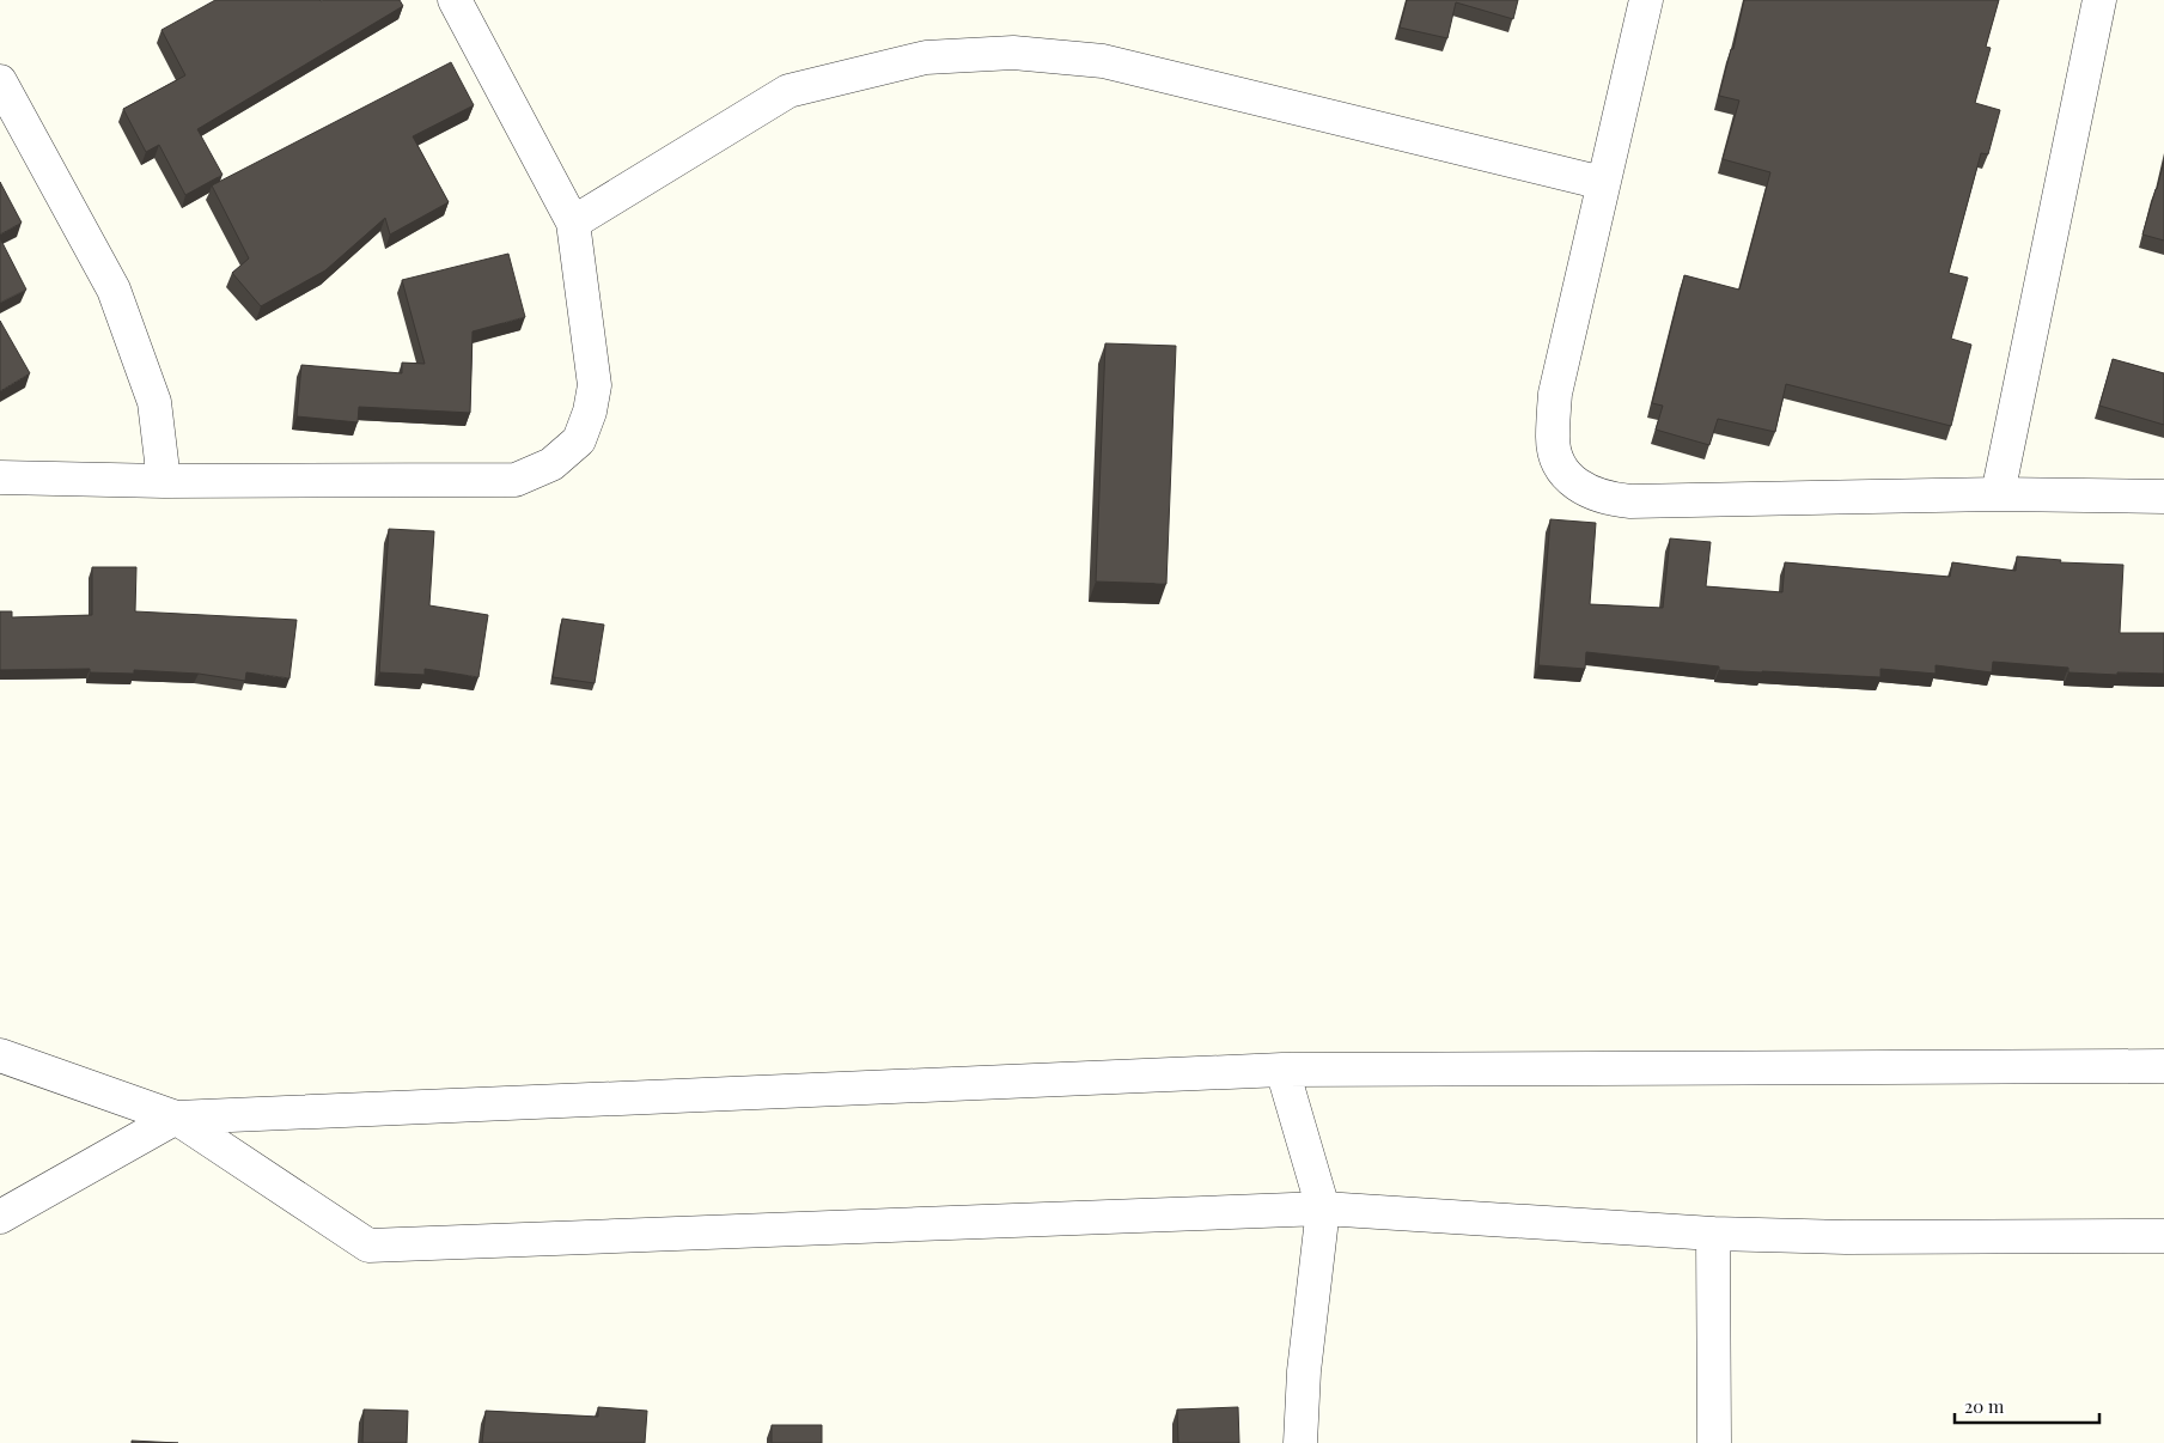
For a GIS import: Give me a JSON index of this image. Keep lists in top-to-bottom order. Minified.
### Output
{"scale_bar":"20 m"}
